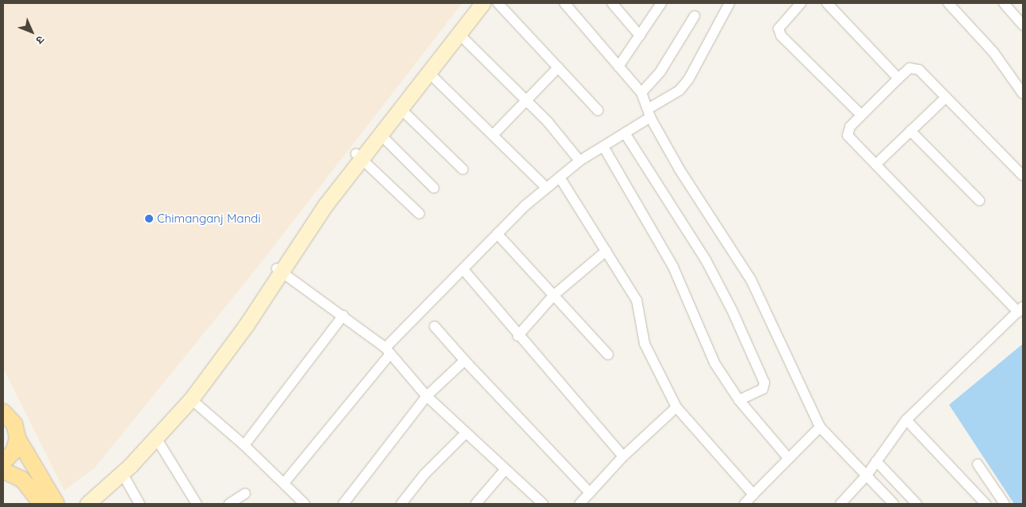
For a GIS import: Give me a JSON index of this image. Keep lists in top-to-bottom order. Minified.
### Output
{"places":["Chimanganj Mandi"],"north":"bottom right"}
